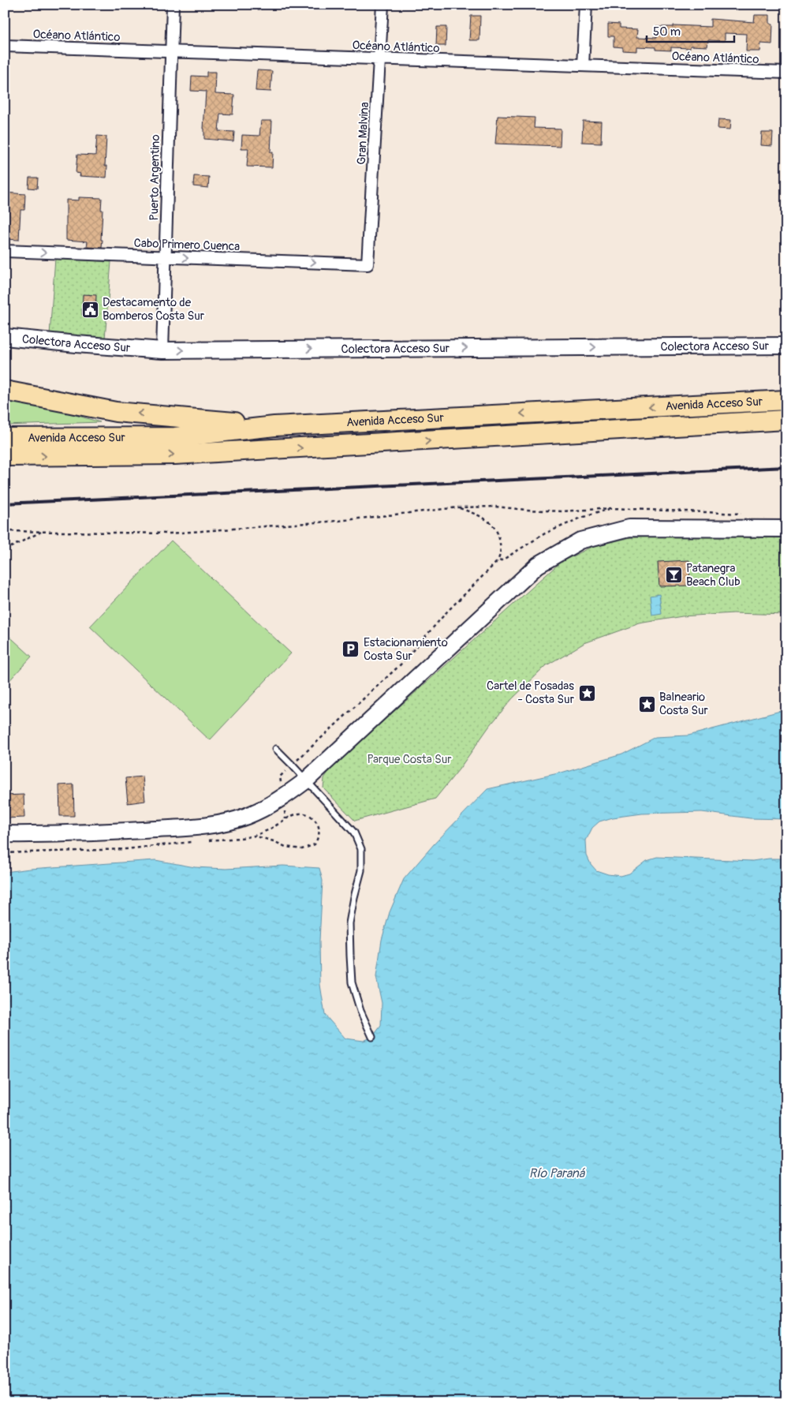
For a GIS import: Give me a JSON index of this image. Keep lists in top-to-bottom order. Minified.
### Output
{"streets":{"highway":["Avenida Acceso Sur"],"main road":["Colectora Acceso Sur"],"street":["Océano Atlántico","Gran Malvina","Puerto Argentino","Cabo Primero Cuenca"]},"crossings":[["Océano Atlántico","Gran Malvina"],["Océano Atlántico","Puerto Argentino"],["Gran Malvina","Cabo Primero Cuenca"],["Puerto Argentino","Cabo Primero Cuenca"],["Puerto Argentino","Colectora Acceso Sur"]],"one_way":["Cabo Primero Cuenca","Colectora Acceso Sur"],"water":["Río Paraná"],"parks":["Parque Costa Sur"],"places":{"public building":["Destacamento de Bomberos Costa Sur"],"bar":["Patanegra Beach Club"],"parking":["Estacionamiento Costa Sur"],"place":["Cartel de Posadas - Costa Sur","Balneario Costa Sur"]},"scale_bar":"50 m"}
